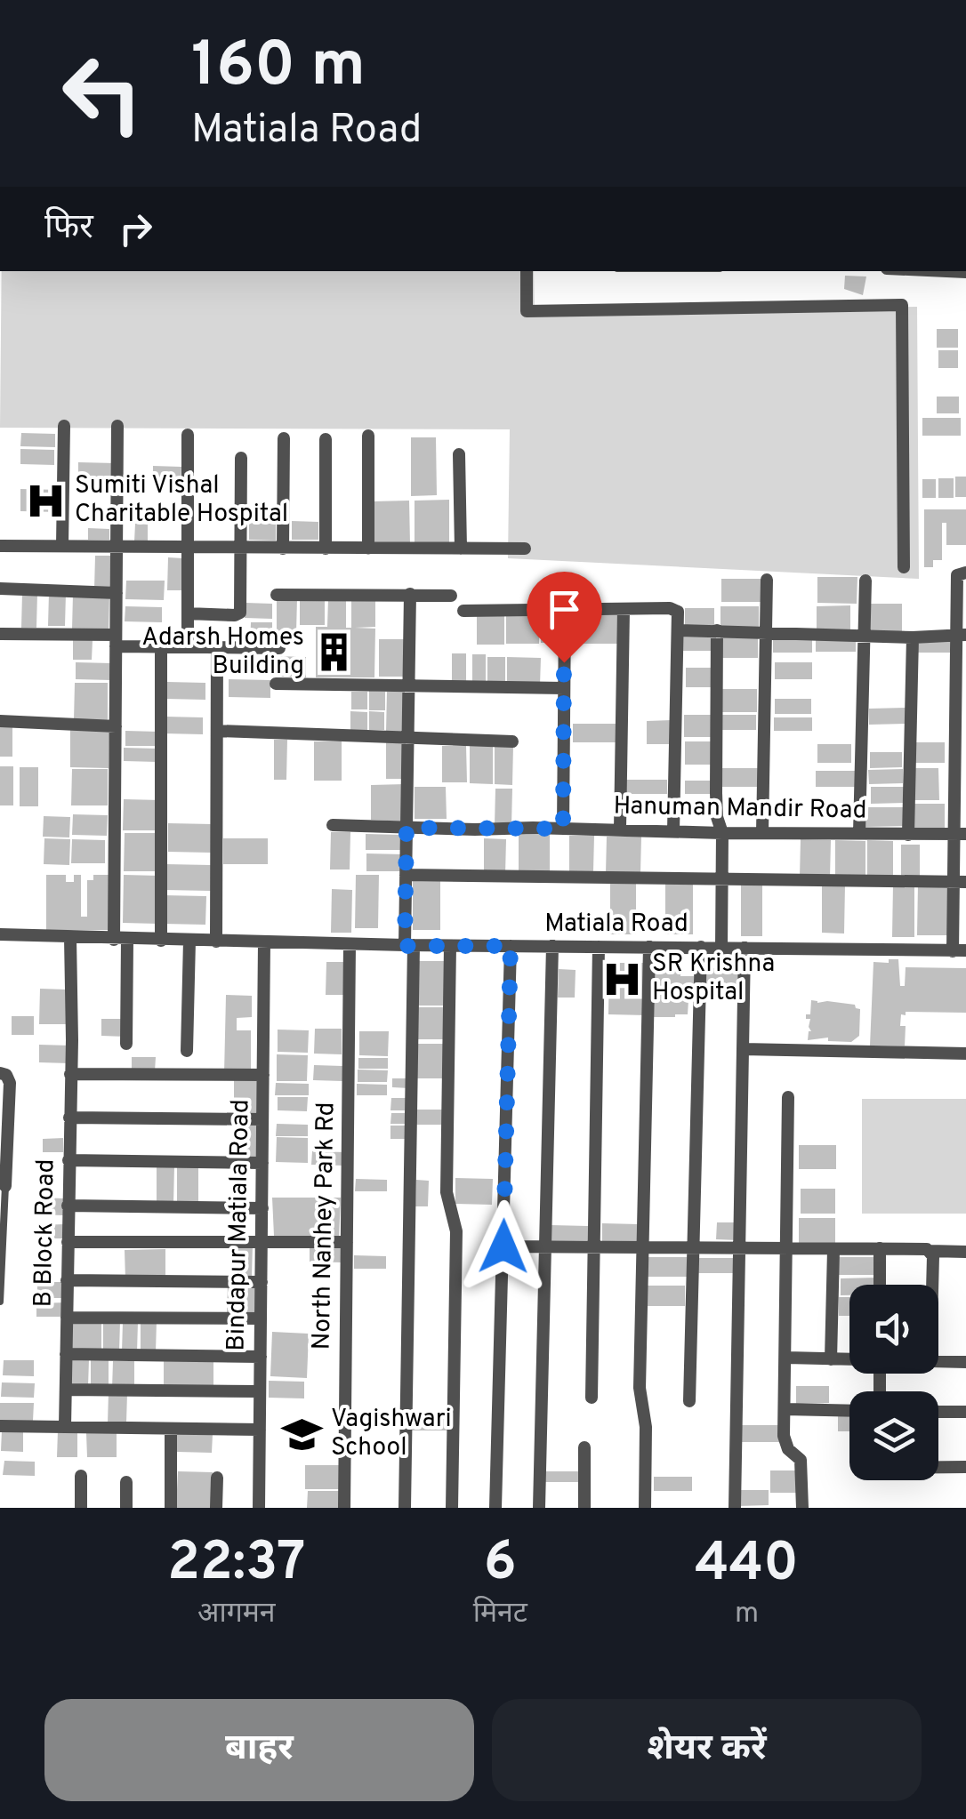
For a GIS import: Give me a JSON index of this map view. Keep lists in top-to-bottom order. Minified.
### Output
{"streets":{"street":["Hanuman Mandir Road","Matiala Road","Bindapur Matiala Road","North Nanhey Park Rd","B Block Road"]},"crossings":[["Matiala Road","Bindapur Matiala Road"],["Matiala Road","North Nanhey Park Rd"],["Matiala Road","B Block Road"]],"places":{"hospital":["Sumiti Vishal Charitable Hospital","SR Krishna Hospital"],"building":["Adarsh Homes Building"],"school or university":["Vagishwari School"]},"page":{"turn":["160 m","Matiala Road"],"then":"फिर","eta":["22:37","आगमन","6","मिनट","440","m"],"buttons":["बाहर","शेयर करें"]}}
